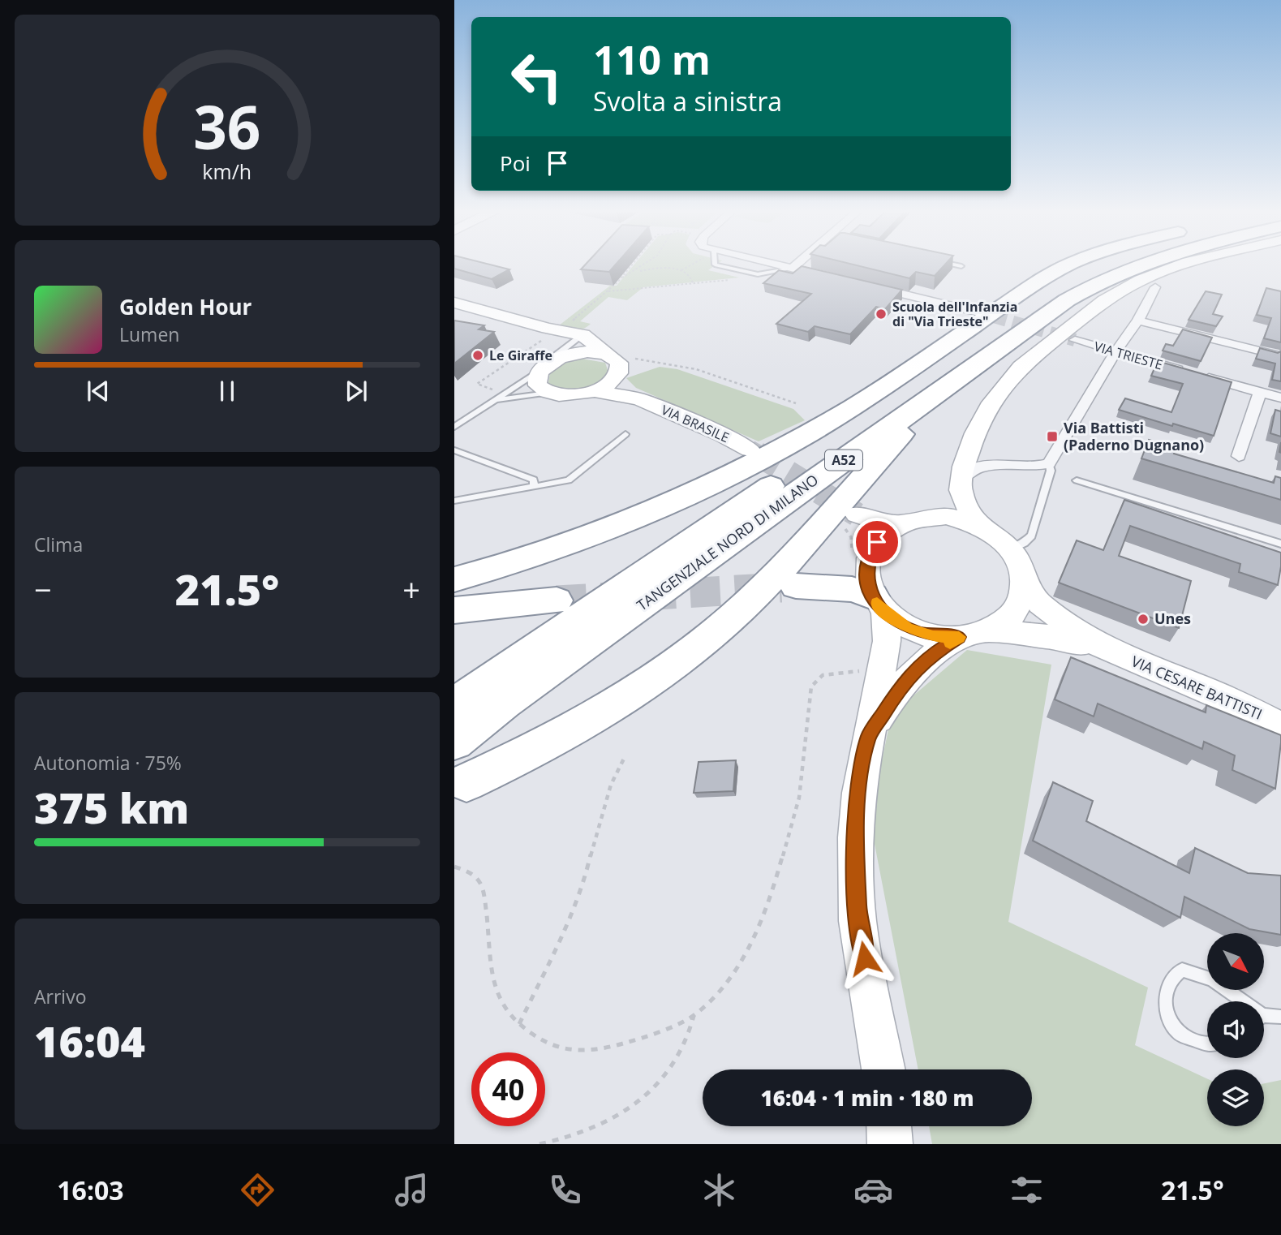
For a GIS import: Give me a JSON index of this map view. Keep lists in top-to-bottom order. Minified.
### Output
{"streets":{"highway":["A52","TANGENZIALE NORD DI MILANO"],"street":["VIA TRIESTE","VIA BRASILE","VIA CESARE BATTISTI"]},"places":{"other":["Scuola dell'Infanzia di \"Via Trieste\"","Le Giraffe","Unes"],"transit":["Via Battisti (Paderno Dugnano)"]},"north":"bottom right","page":{"turn":["110 m","Svolta a sinistra"],"then":"Poi","song":["Golden Hour","Lumen"],"tile":["Clima",["Autonomia · 75%","375 km"],["Arrivo","16:04"]],"heat":["−","21.5°","+"],"limit":"40","trip":"16:04 · 1 min · 180 m","tabs":["16:03","21.5°"],"gauge":["36","km/h"]}}
